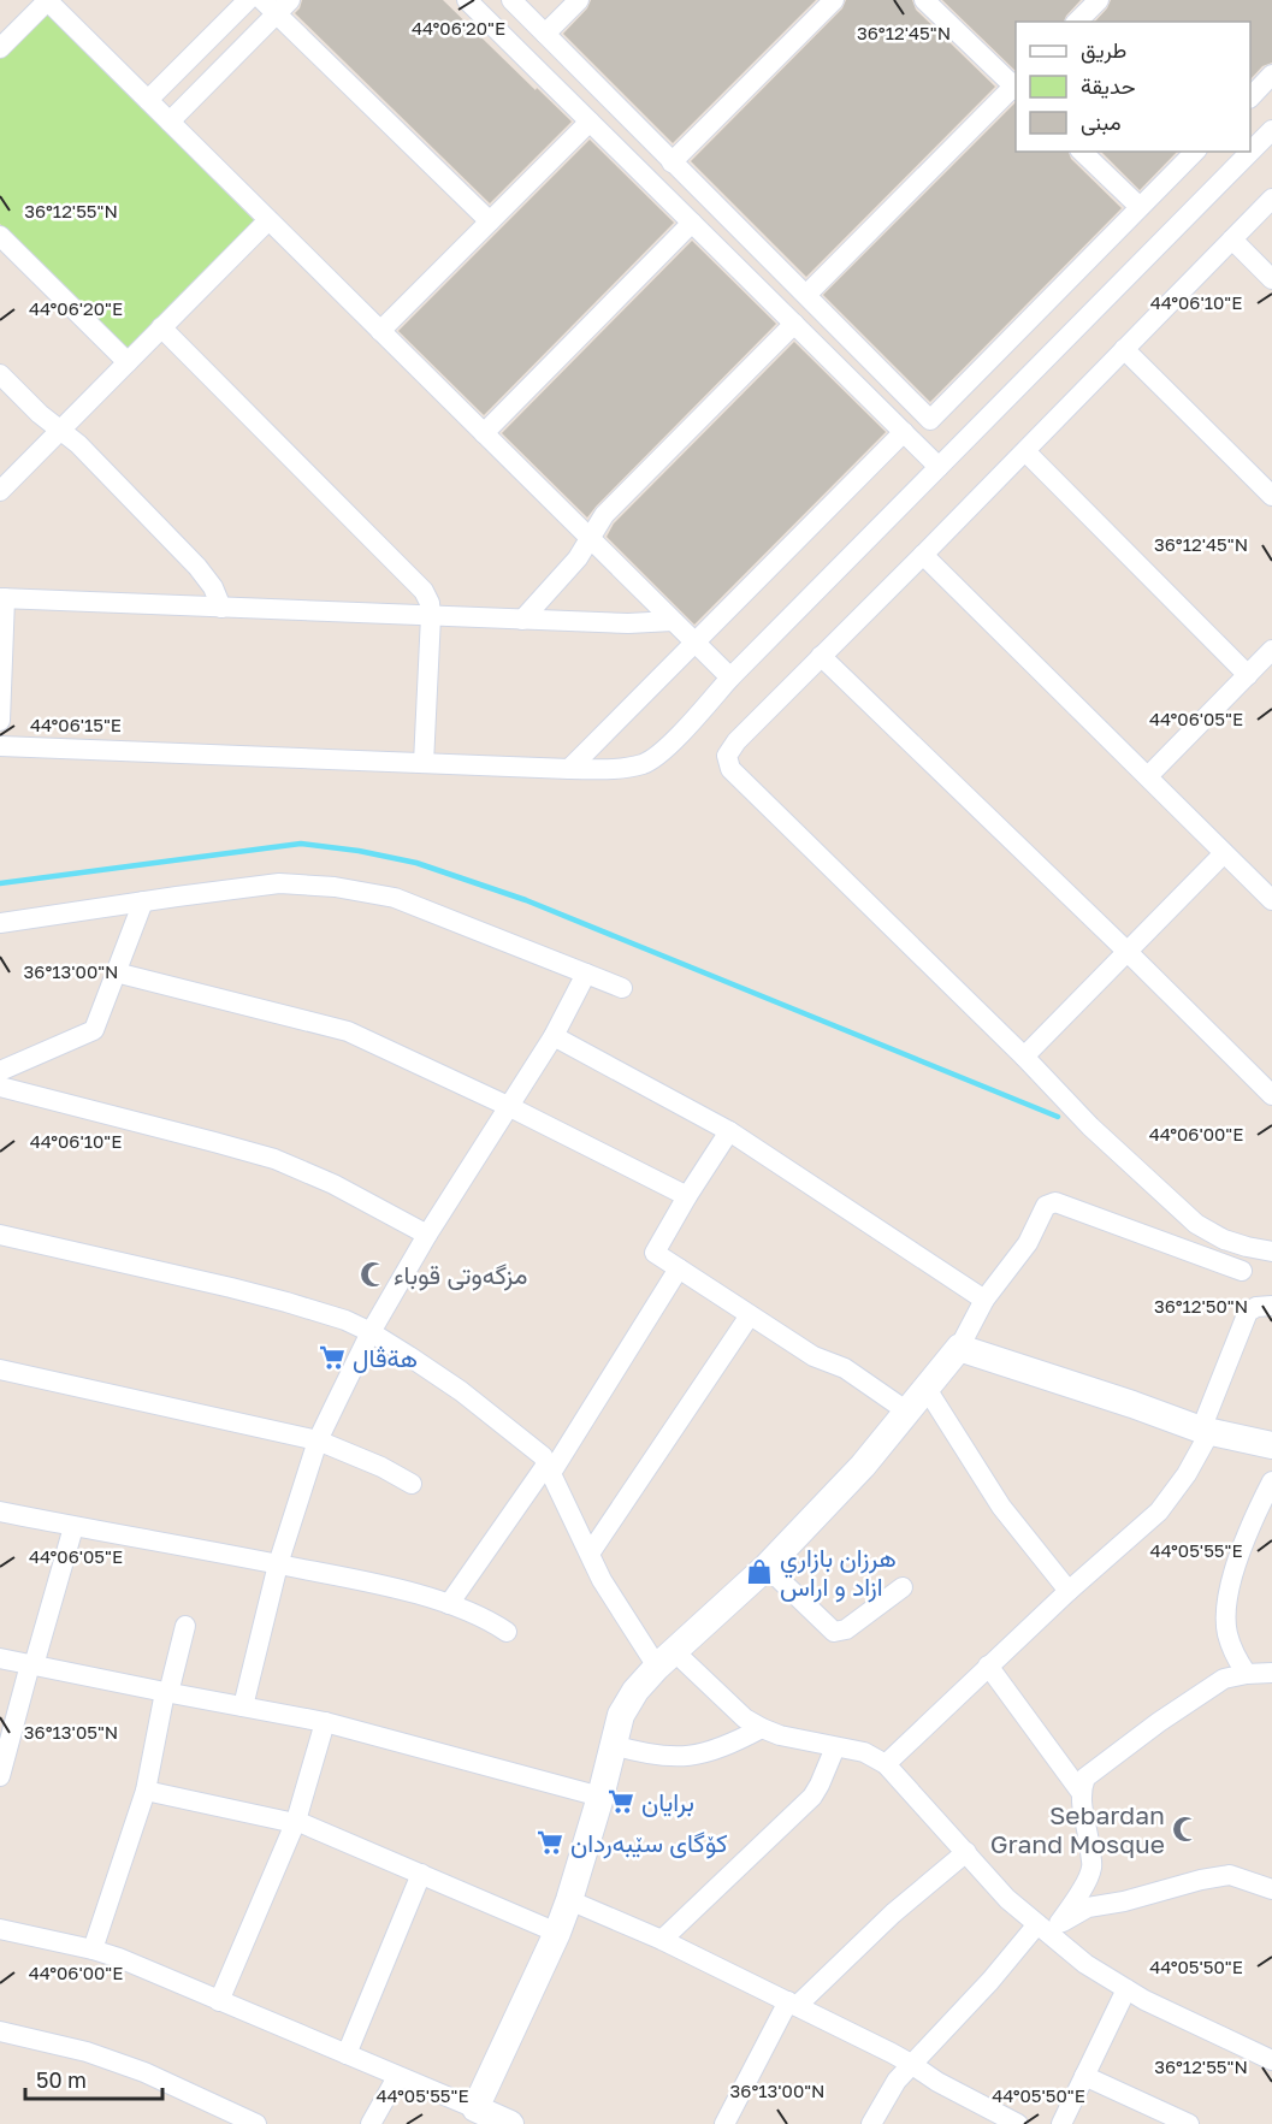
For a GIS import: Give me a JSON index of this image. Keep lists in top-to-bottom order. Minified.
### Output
{"places":{"mosque":["مزگەوتی قوباء","Sebardan Grand Mosque"],"supermarket":["هةڤال","برايان","کۆگای سێبەردان"],"shop":["هرزان بازاري ازاد و اراس"]},"legend":["طريق","حديقة","مبنى"],"scale_bar":"50 m","coordinates":["44°06'20\"E","36°12'45\"N","36°12'55\"N","44°06'10\"E","44°06'05\"E","44°06'15\"E","36°13'00\"N","44°06'00\"E","36°12'50\"N","44°05'55\"E","36°13'05\"N","44°05'50\"E"]}
